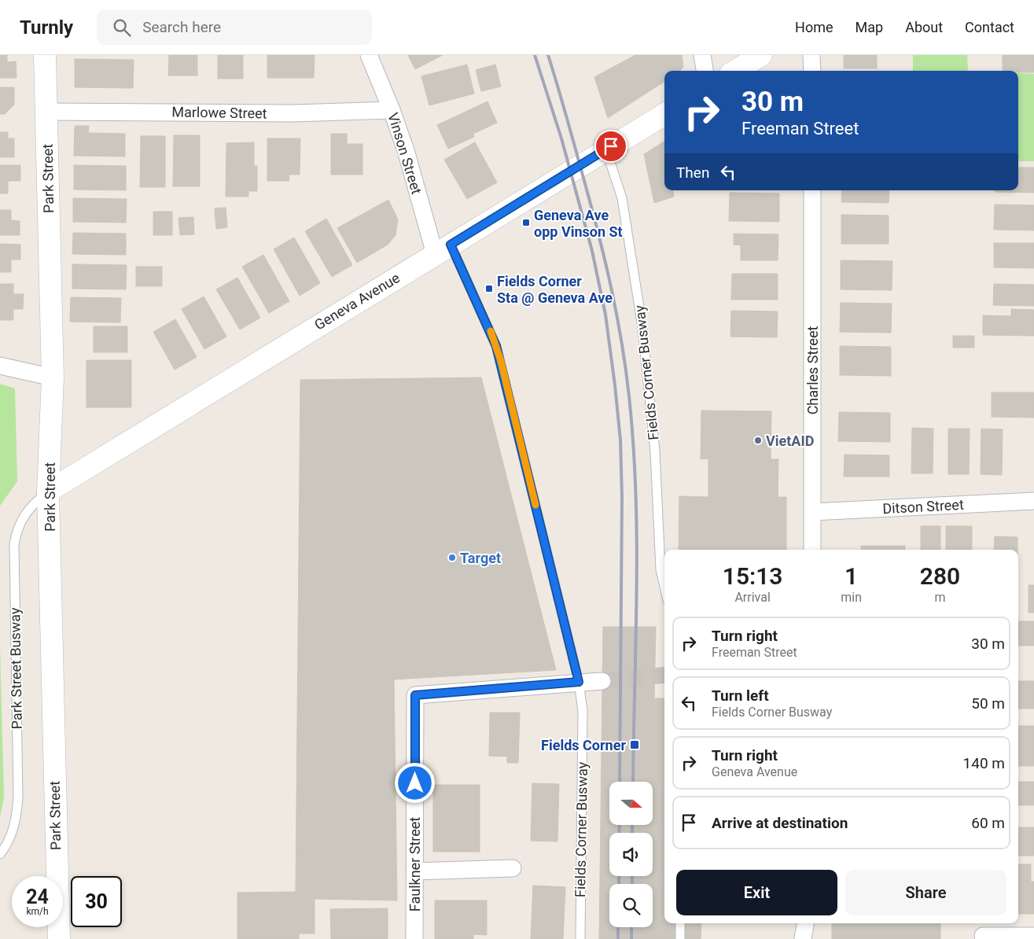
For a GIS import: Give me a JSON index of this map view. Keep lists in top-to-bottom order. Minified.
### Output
{"streets":{"main road":["Park Street","Geneva Avenue"],"street":["Marlowe Street","Vinson Street","Charles Street","Ditson Street","Faulkner Street"],"lane":["Fields Corner Busway","Park Street Busway"]},"crossings":[["Marlowe Street","Vinson Street"],["Marlowe Street","Park Street"],["Vinson Street","Geneva Avenue"],["Vinson Street","Fields Corner Busway"],["Park Street","Geneva Avenue"],["Park Street","Park Street Busway"],["Geneva Avenue","Fields Corner Busway"],["Geneva Avenue","Park Street Busway"],["Charles Street","Ditson Street"],["Fields Corner Busway","Faulkner Street"]],"places":{"transit":["Geneva Ave opp Vinson St","Fields Corner Sta @ Geneva Ave","Fields Corner"],"other":["VietAID","Target"]},"north":"right","page":{"header":"Turnly","search":"Search here","nav":["Home","Map","About","Contact"],"turn":["30 m","Freeman Street"],"then":"Then","eta":["15:13","Arrival","1","min","280","m"],"list":[{"name":"Turn right","note":"Freeman Street","value":"30 m"},{"name":"Turn left","note":"Fields Corner Busway","value":"50 m"},{"name":"Turn right","note":"Geneva Avenue","value":"140 m"},{"name":"Arrive at destination","value":"60 m"}],"buttons":["Exit","Share"],"speed":"24 km/h","limit":"30"}}
